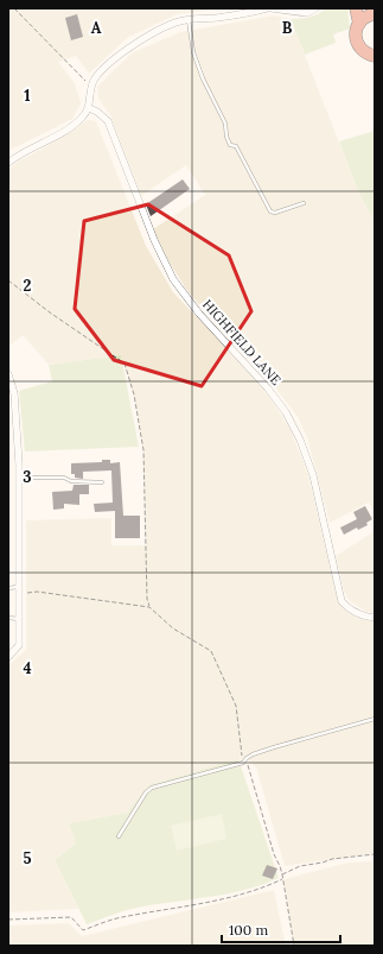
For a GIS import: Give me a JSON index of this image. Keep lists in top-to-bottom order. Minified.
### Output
{"streets":{"street":["HIGHFIELD LANE"]},"scale_bar":"100 m","grid":{"columns":["A","B"],"rows":["1","2","3","4","5"]}}
